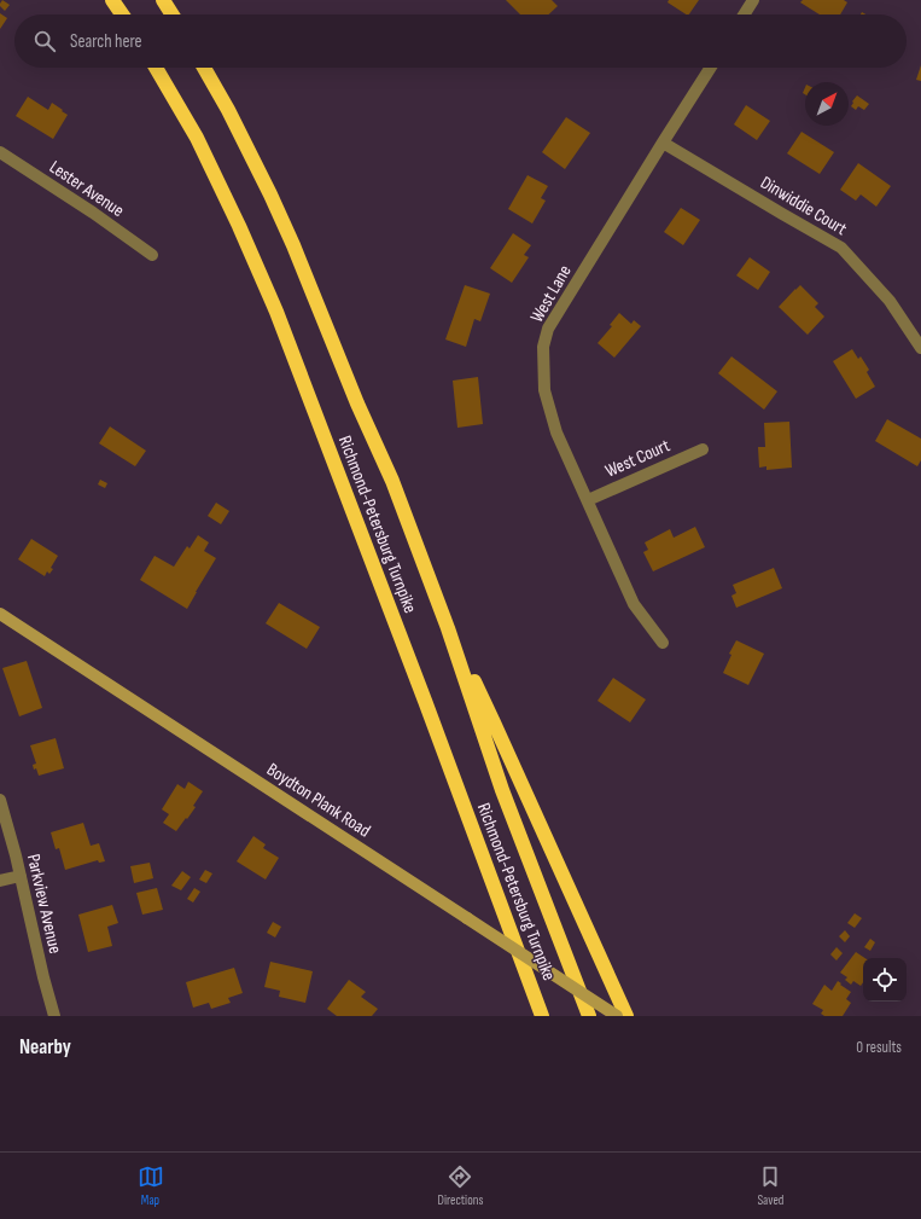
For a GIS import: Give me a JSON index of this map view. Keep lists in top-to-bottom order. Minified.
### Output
{"streets":{"highway":["Richmond-Petersburg Turnpike"],"main road":["Boydton Plank Road"],"street":["Lester Avenue","Dinwiddie Court","West Lane","West Court","Parkview Avenue"]},"crossings":[["Dinwiddie Court","West Lane"],["West Lane","West Court"]],"north":"top right","page":{"search":"Search here","heading":["Nearby","0 results"],"nav":["Map","Directions","Saved"]}}
